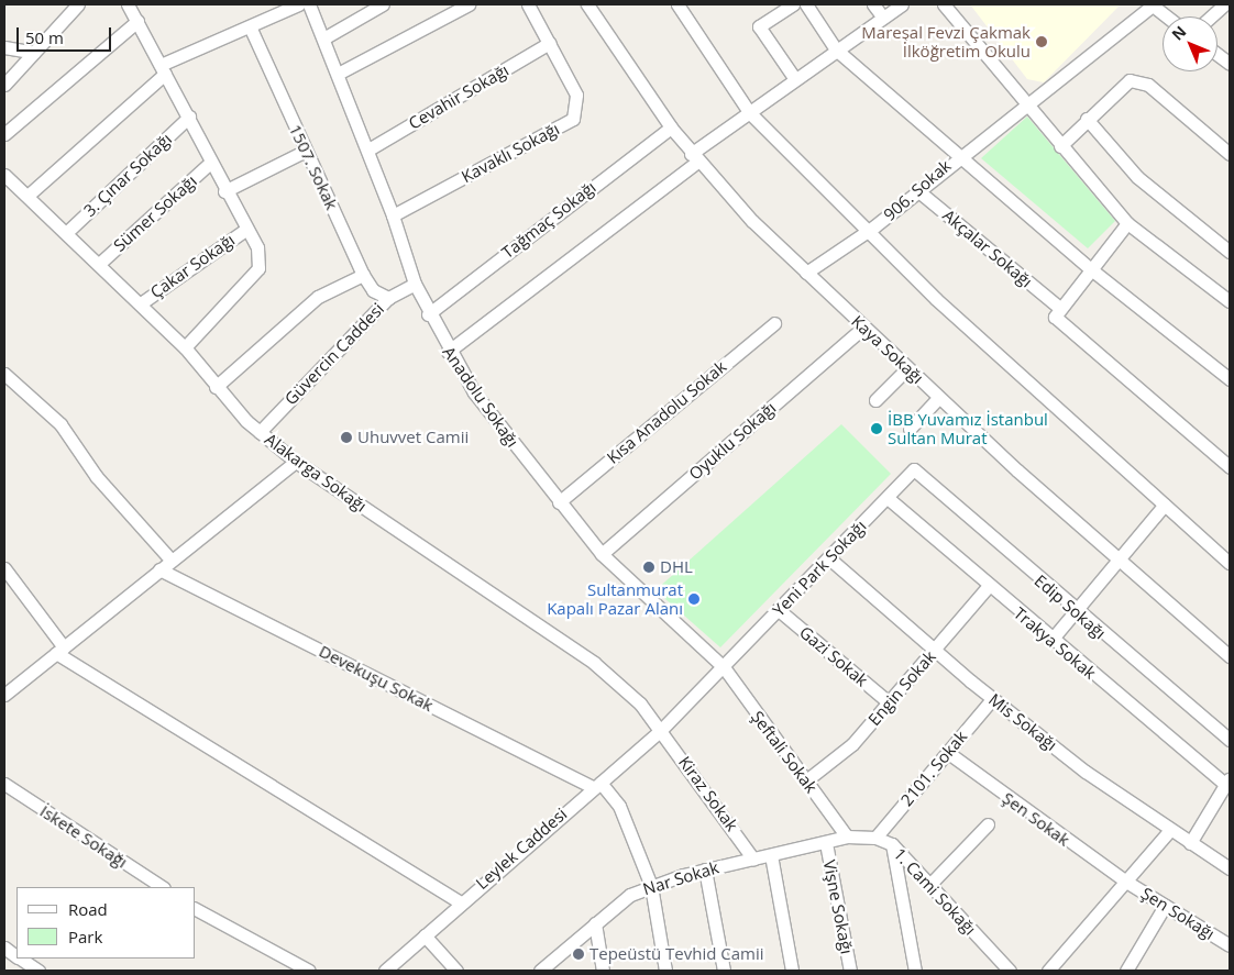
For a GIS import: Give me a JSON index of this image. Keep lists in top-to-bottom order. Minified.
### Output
{"streets":{"street":["Cevahir Sokağı","Kavaklı Sokağı","1507. Sokak","3. Çınar Sokağı","906. Sokak","Sümer Sokağı","Tağmaç Sokağı","Akçalar Sokağı","Çakar Sokağı","Kaya Sokağı","Güvercin Caddesi","Anadolu Sokağı","Kısa Anadolu Sokak","Oyuklu Sokağı","Alakarga Sokağı","Yeni Park Sokağı","Edip Sokağı","Trakya Sokak","Gazi Sokak","Devekuşu Sokak","Engin Sokak","Mis Sokağı","Şeftali Sokak","2101. Sokak","Kiraz Sokak","Şen Sokak","İskete Sokağı","Leylek Caddesi","Nar Sokak","1. Cami Sokağı","Vişne Sokağı","Şen Sokağı"]},"crossings":[["Cevahir Sokağı","Kavaklı Sokağı"],["Cevahir Sokağı","Anadolu Sokağı"],["Kavaklı Sokağı","Anadolu Sokağı"],["1507. Sokak","Güvercin Caddesi"],["3. Çınar Sokağı","Alakarga Sokağı"],["906. Sokak","Akçalar Sokağı"],["906. Sokak","Kaya Sokağı"],["Sümer Sokağı","Alakarga Sokağı"],["Tağmaç Sokağı","Kaya Sokağı"],["Tağmaç Sokağı","Anadolu Sokağı"],["Çakar Sokağı","Alakarga Sokağı"],["Kaya Sokağı","Oyuklu Sokağı"],["Güvercin Caddesi","Anadolu Sokağı"],["Güvercin Caddesi","Alakarga Sokağı"],["Anadolu Sokağı","Kısa Anadolu Sokak"],["Anadolu Sokağı","Oyuklu Sokağı"],["Anadolu Sokağı","Yeni Park Sokağı"],["Anadolu Sokağı","Şeftali Sokak"],["Alakarga Sokağı","Yeni Park Sokağı"],["Alakarga Sokağı","Kiraz Sokak"],["Alakarga Sokağı","Leylek Caddesi"],["Yeni Park Sokağı","Edip Sokağı"],["Yeni Park Sokağı","Trakya Sokak"],["Yeni Park Sokağı","Gazi Sokak"],["Yeni Park Sokağı","Mis Sokağı"],["Yeni Park Sokağı","Şeftali Sokak"],["Yeni Park Sokağı","Kiraz Sokak"],["Yeni Park Sokağı","Leylek Caddesi"],["Trakya Sokak","Engin Sokak"],["Gazi Sokak","Engin Sokak"],["Devekuşu Sokak","Leylek Caddesi"],["Engin Sokak","Mis Sokağı"],["Engin Sokak","Şeftali Sokak"],["Mis Sokağı","2101. Sokak"],["Şeftali Sokak","Nar Sokak"],["Şeftali Sokak","1. Cami Sokağı"],["2101. Sokak","Şen Sokak"],["2101. Sokak","1. Cami Sokağı"],["Kiraz Sokak","Leylek Caddesi"],["Kiraz Sokak","Nar Sokak"],["Şen Sokak","Şen Sokağı"],["Nar Sokak","1. Cami Sokağı"],["Nar Sokak","Vişne Sokağı"]],"places":["Mareşal Fevzi Çakmak İlköğretim Okulu","İBB Yuvamız İstanbul Sultan Murat","Uhuvvet Camii","DHL","Sultanmurat Kapalı Pazar Alanı","Tepeüstü Tevhid Camii"],"legend":["Road","Park"],"scale_bar":"50 m","north":"top left"}
